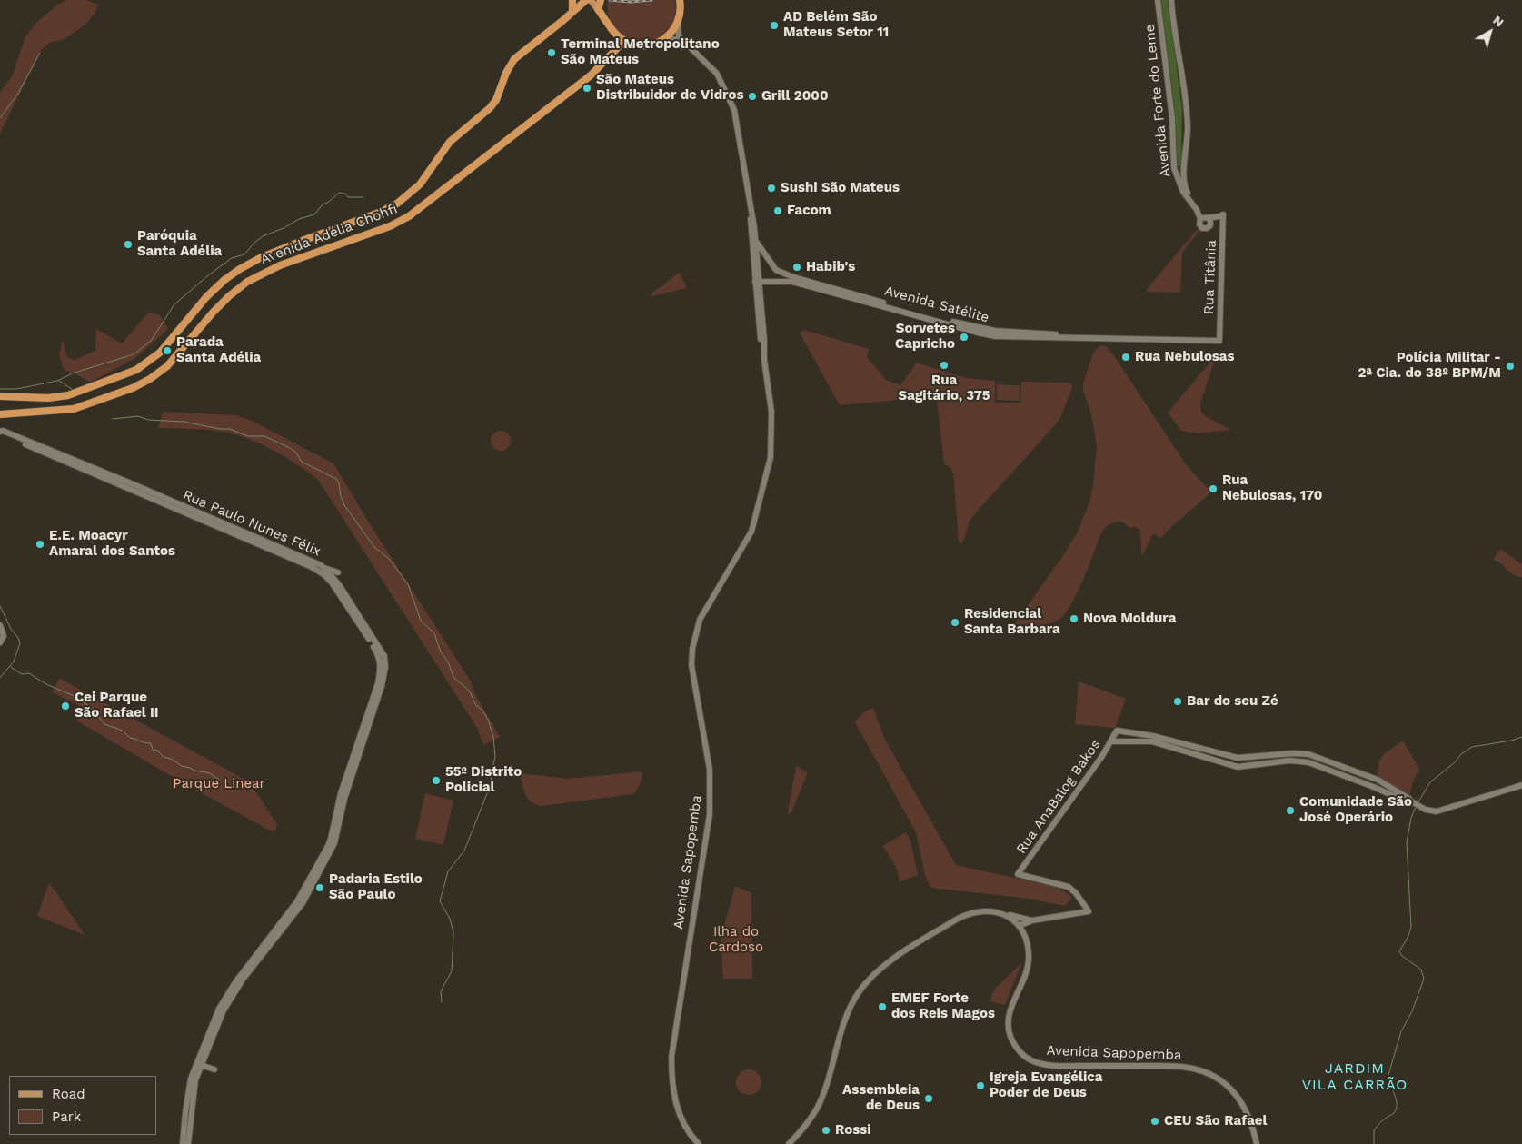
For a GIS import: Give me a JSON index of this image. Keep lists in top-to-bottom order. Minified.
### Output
{"streets":{"highway":["Avenida Adélia Chohfi"],"main road":["Avenida Forte do Leme","Rua Titânia","Avenida Satélite","Rua Paulo Nunes Félix","Rua AnaBalog Bakos","Avenida Sapopemba"]},"crossings":[["Avenida Forte do Leme","Rua Titânia"],["Rua Titânia","Avenida Satélite"],["Avenida Satélite","Avenida Sapopemba"]],"districts":["JARDIM VILA CARRÃO"],"parks":["Parque Linear","Ilha do Cardoso"],"places":["AD Belém São Mateus Setor 11","Terminal Metropolitano São Mateus","São Mateus Distribuidor de Vidros","Grill 2000","Sushi São Mateus","Facom","Paróquia Santa Adélia","Habib's","Sorvetes Capricho","Parada Santa Adélia","Rua Nebulosas","Rua Sagitário, 375","Polícia Militar - 2ª Cia. do 38º BPM/M","Rua Nebulosas, 170","E.E. Moacyr Amaral dos Santos","Nova Moldura","Residencial Santa Barbara","Bar do seu Zé","Cei Parque São Rafael II","55º Distrito Policial","Comunidade São José Operário","Padaria Estilo São Paulo","EMEF Forte dos Reis Magos","Igreja Evangélica Poder de Deus","Assembleia de Deus","CEU São Rafael","Rossi"],"legend":["Road","Park"],"north":"top right"}
